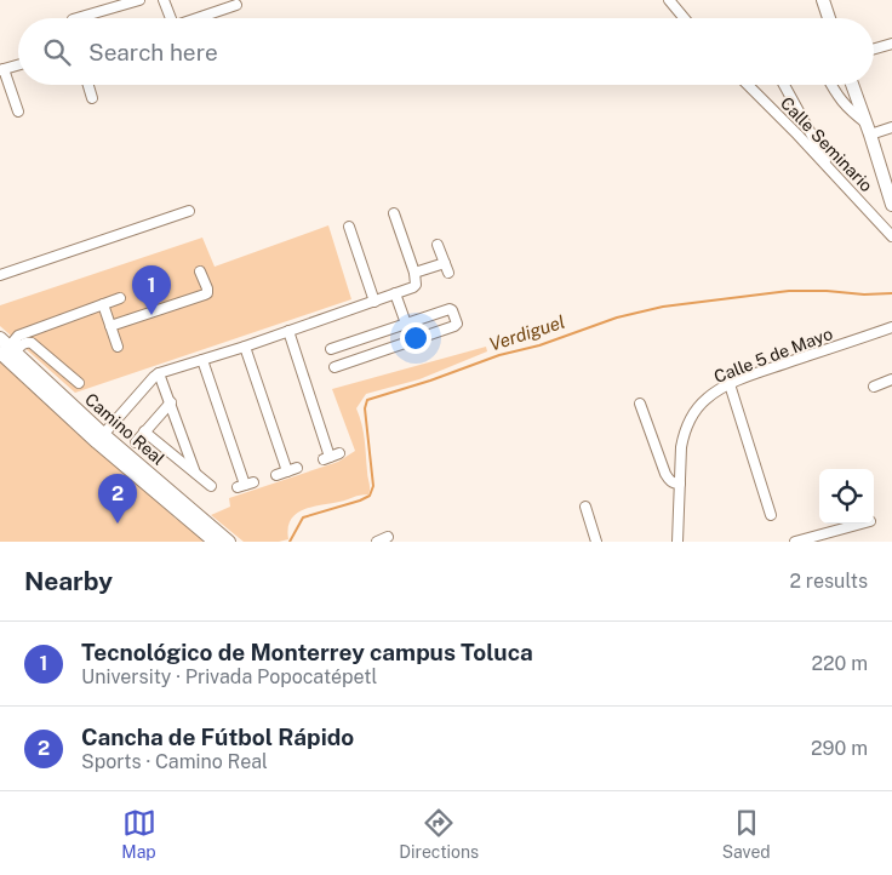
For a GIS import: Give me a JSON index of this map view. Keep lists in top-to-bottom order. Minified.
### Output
{"streets":{"main road":["Camino Real"],"street":["Calle Seminario","Calle 5 de Mayo"]},"water":["Verdiguel"],"page":{"search":"Search here","pins":["1","2"],"heading":["Nearby","2 results"],"list":[{"mark":"1","name":"Tecnológico de Monterrey campus Toluca","note":"University · Privada Popocatépetl","value":"220 m"},{"mark":"2","name":"Cancha de Fútbol Rápido","note":"Sports · Camino Real","value":"290 m"}],"nav":["Map","Directions","Saved"]}}
